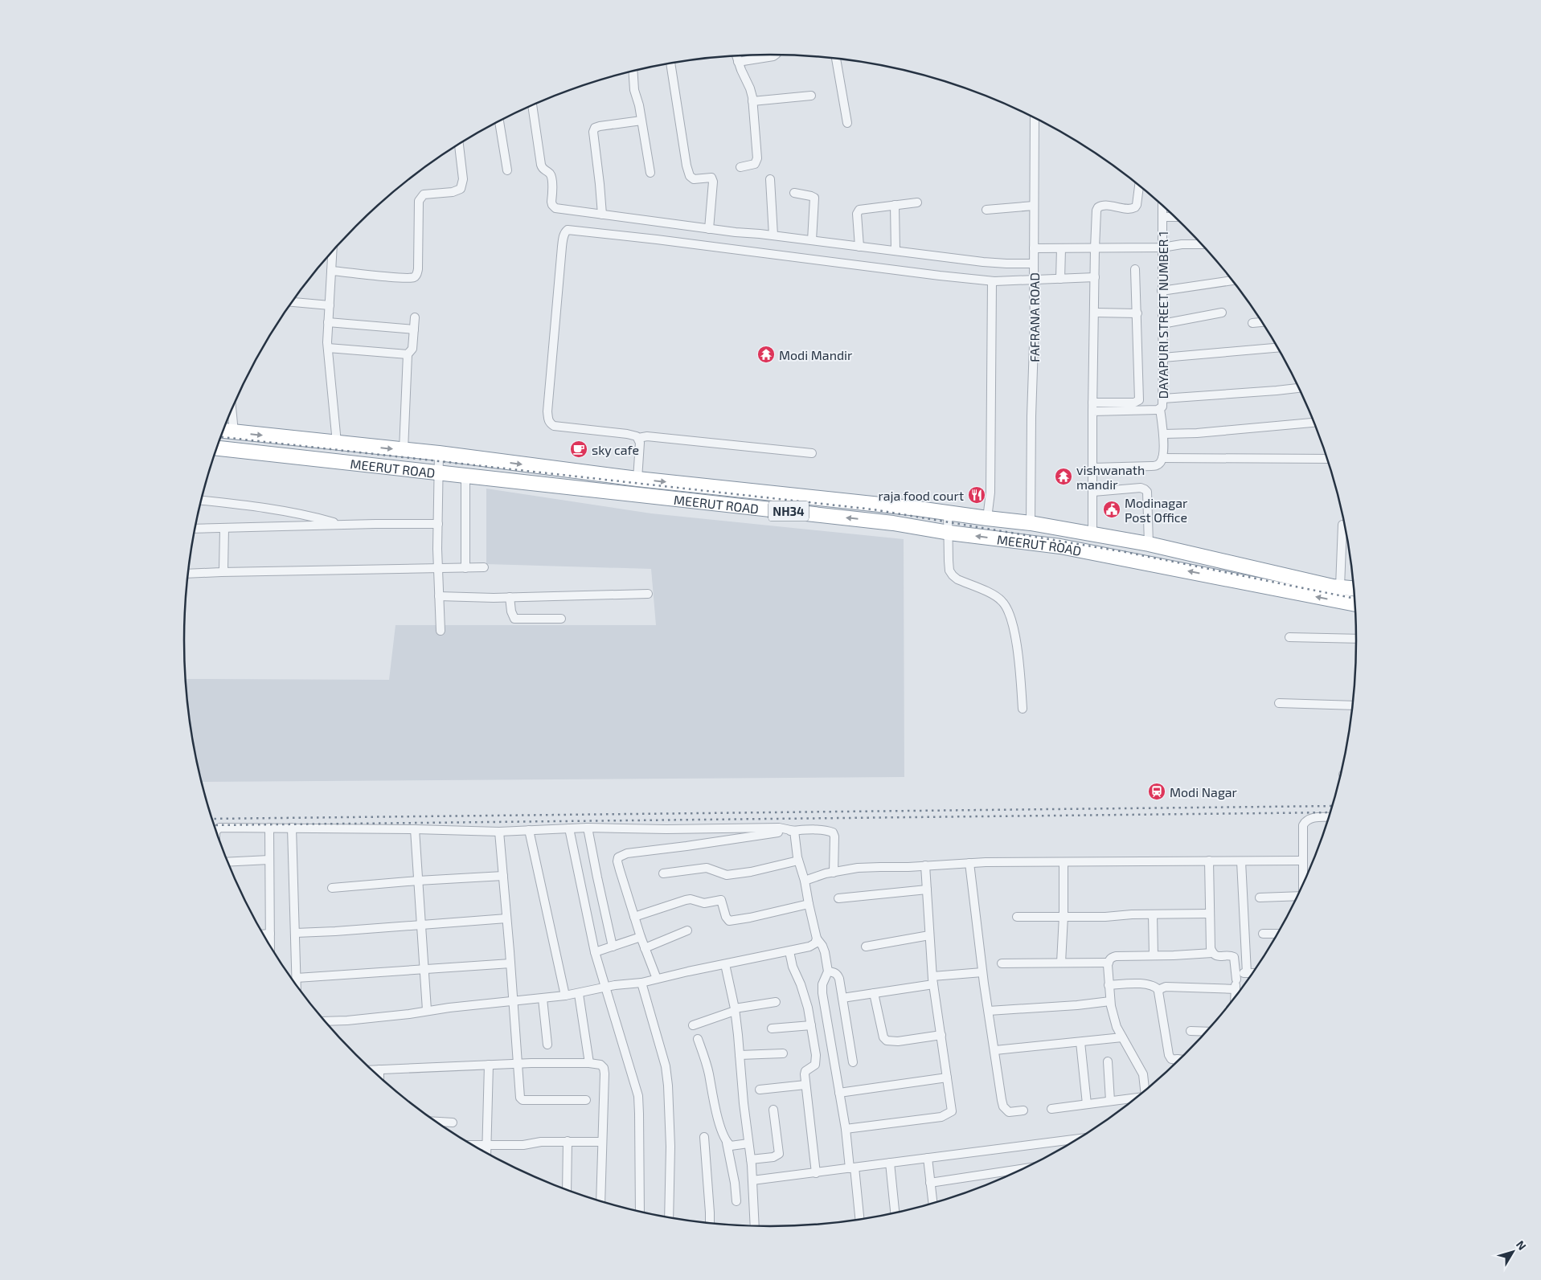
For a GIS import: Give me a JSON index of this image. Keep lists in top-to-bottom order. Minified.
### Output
{"streets":{"highway":["MEERUT ROAD","NH34"],"street":["DAYAPURI STREET NUMBER 1","FAFRANA ROAD"]},"crossings":[["FAFRANA ROAD","MEERUT ROAD"]],"places":{"temple":["Modi Mandir","vishwanath mandir"],"cafe":["sky cafe"],"restaurant":["raja food court"],"public building":["Modinagar Post Office"],"station":["Modi Nagar"]},"north":"top right"}
